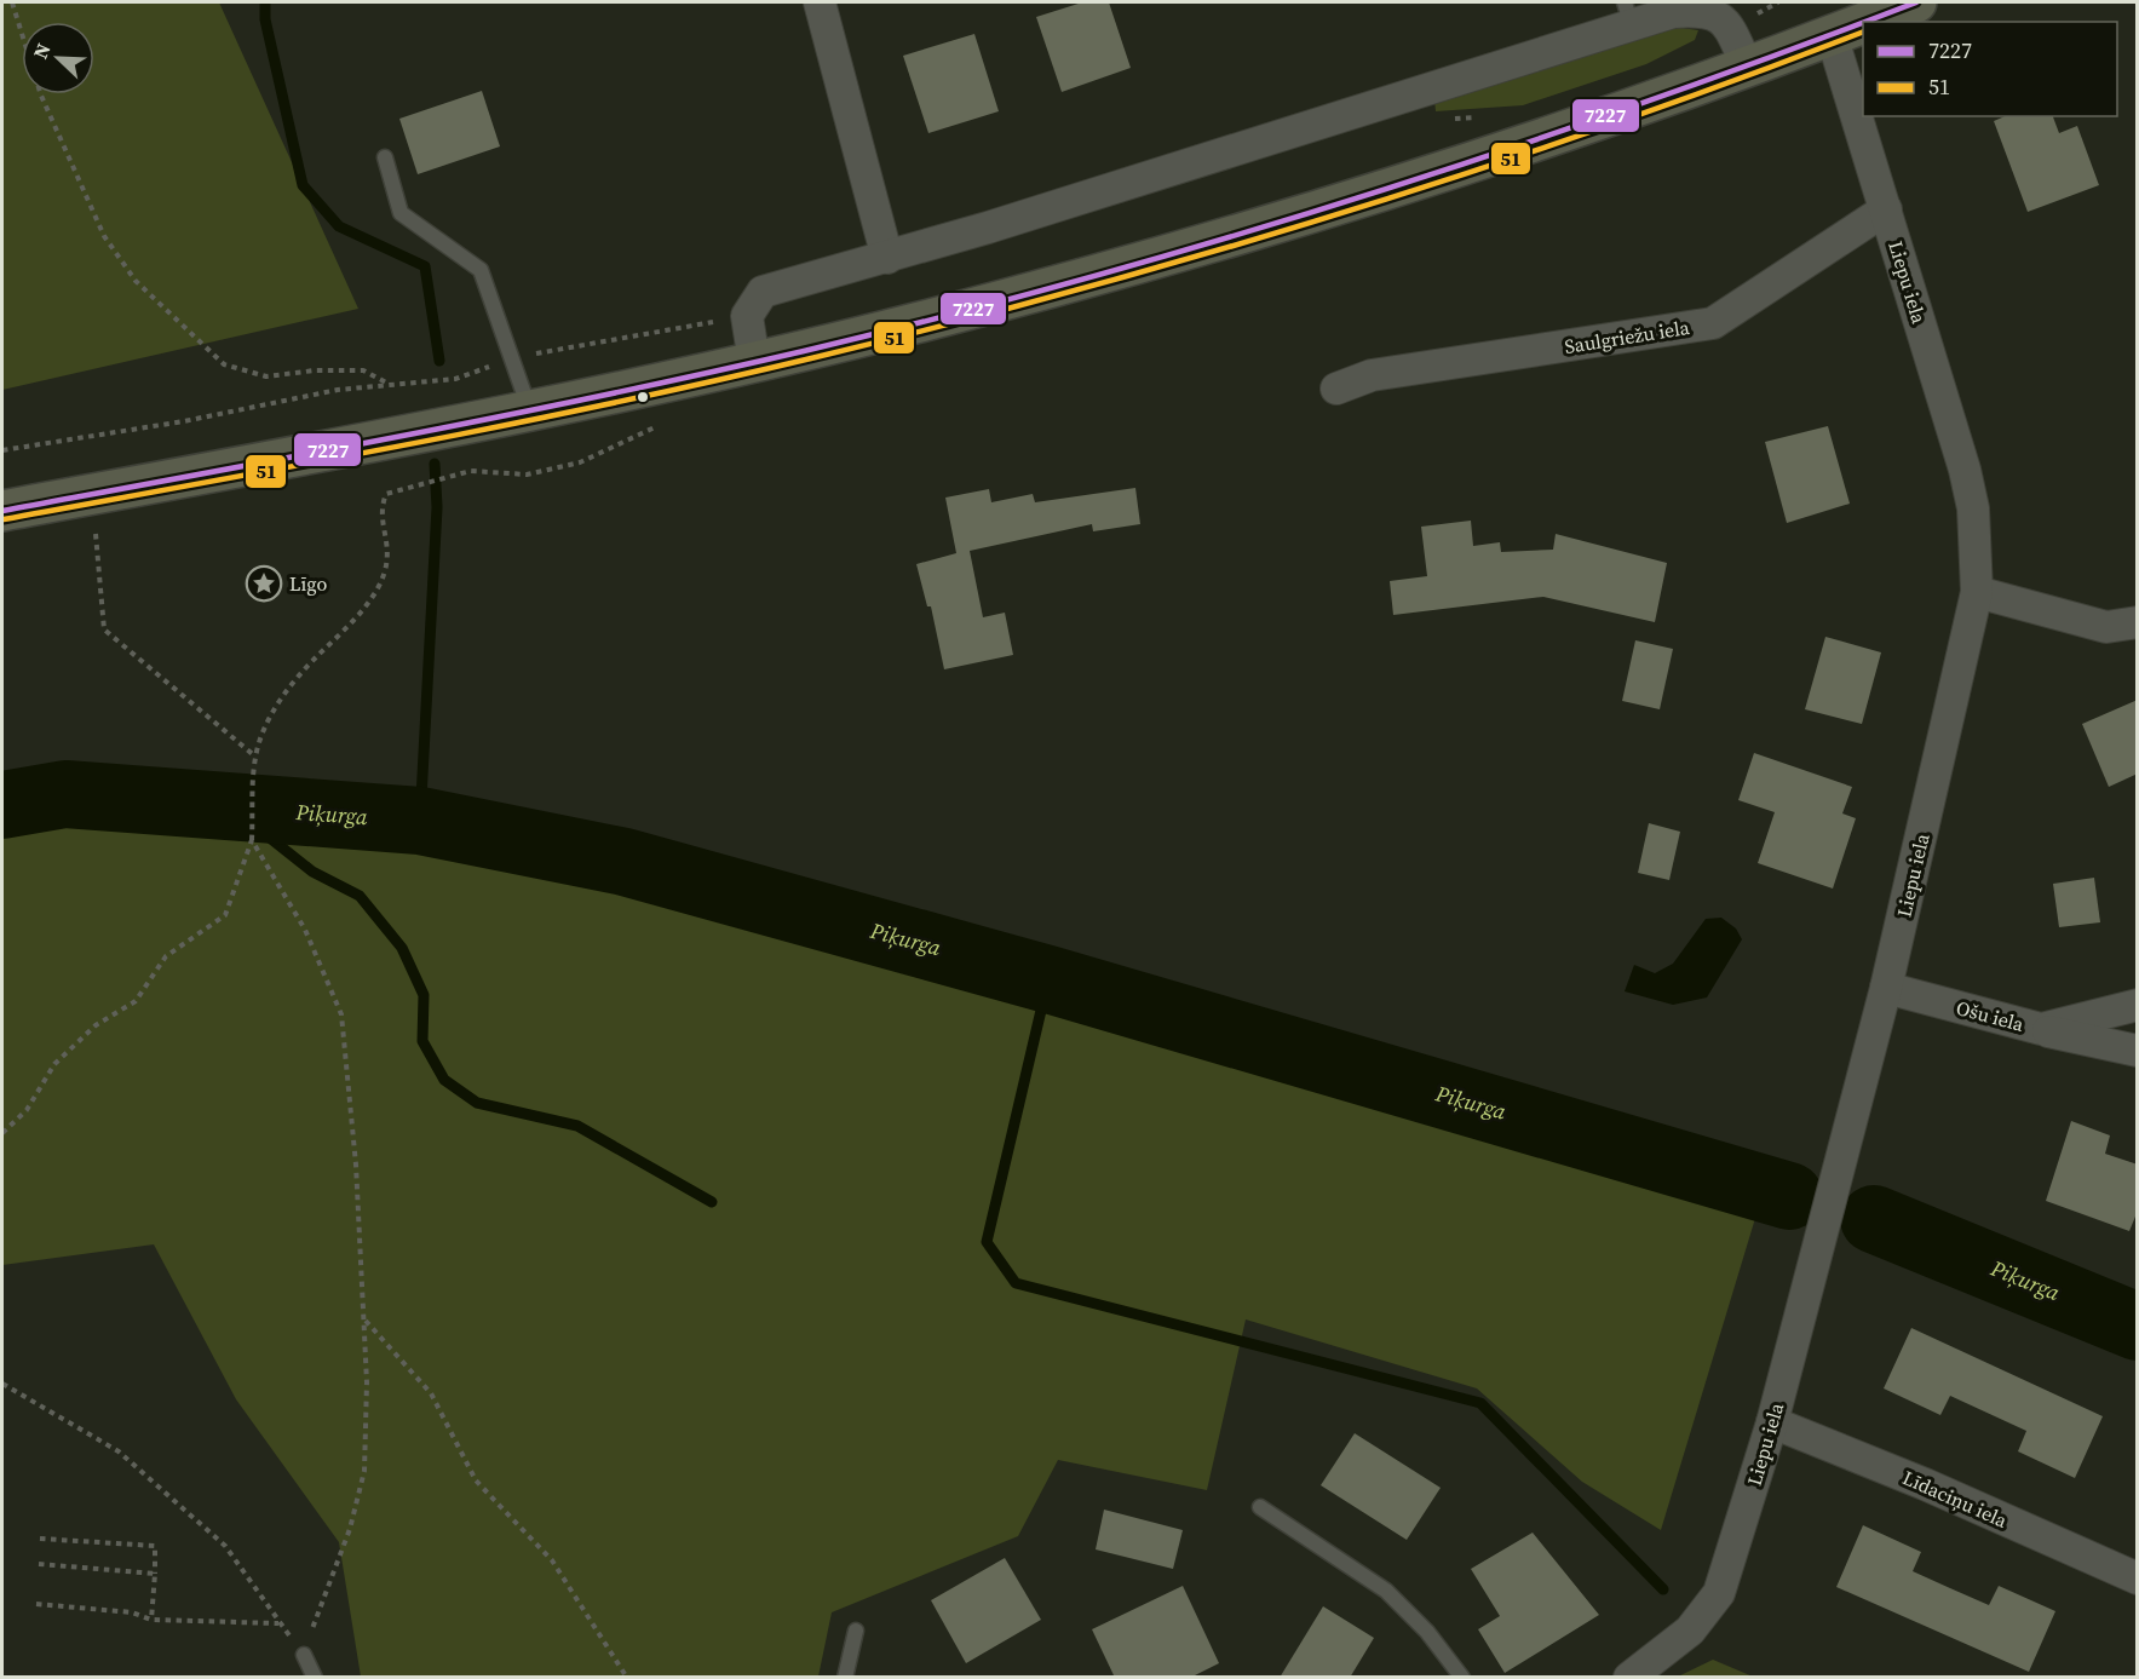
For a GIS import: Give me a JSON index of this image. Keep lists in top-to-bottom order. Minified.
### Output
{"streets":{"street":["Liepu iela","Saulgriežu iela","Ošu iela","Līdaciņu iela"]},"crossings":[["Liepu iela","Saulgriežu iela"],["Liepu iela","Ošu iela"],["Liepu iela","Līdaciņu iela"]],"water":["Piķurga"],"places":{"place":["Līgo"]},"lines":["transit line 7227","transit line 51"],"legend":["7227","51"],"north":"top left"}
